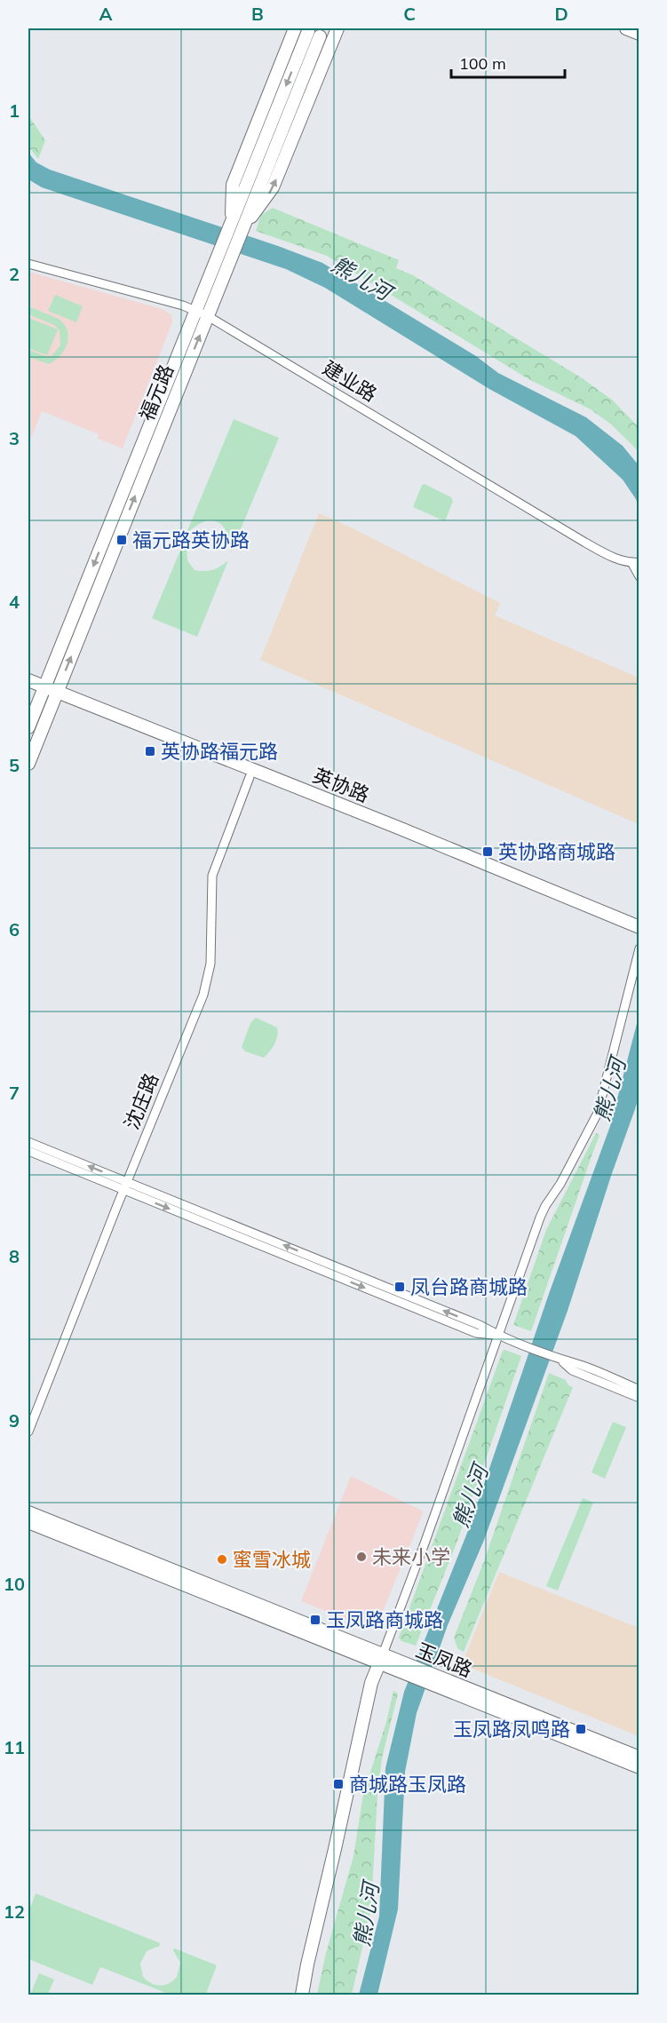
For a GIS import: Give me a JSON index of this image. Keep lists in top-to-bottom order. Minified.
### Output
{"streets":{"street":["建业路","福元路","英协路","沈庄路","玉凤路"]},"crossings":[["建业路","福元路"],["福元路","英协路"],["英协路","沈庄路"]],"water":["熊儿河"],"places":{"transit":["福元路英协路","英协路福元路","英协路商城路","凤台路商城路","玉凤路商城路","玉凤路凤鸣路","商城路玉凤路"],"other":["未来小学","蜜雪冰城"]},"scale_bar":"100 m","grid":{"columns":["A","B","C","D"],"rows":["1","2","3","4","5","6","7","8","9","10","11","12"]}}
